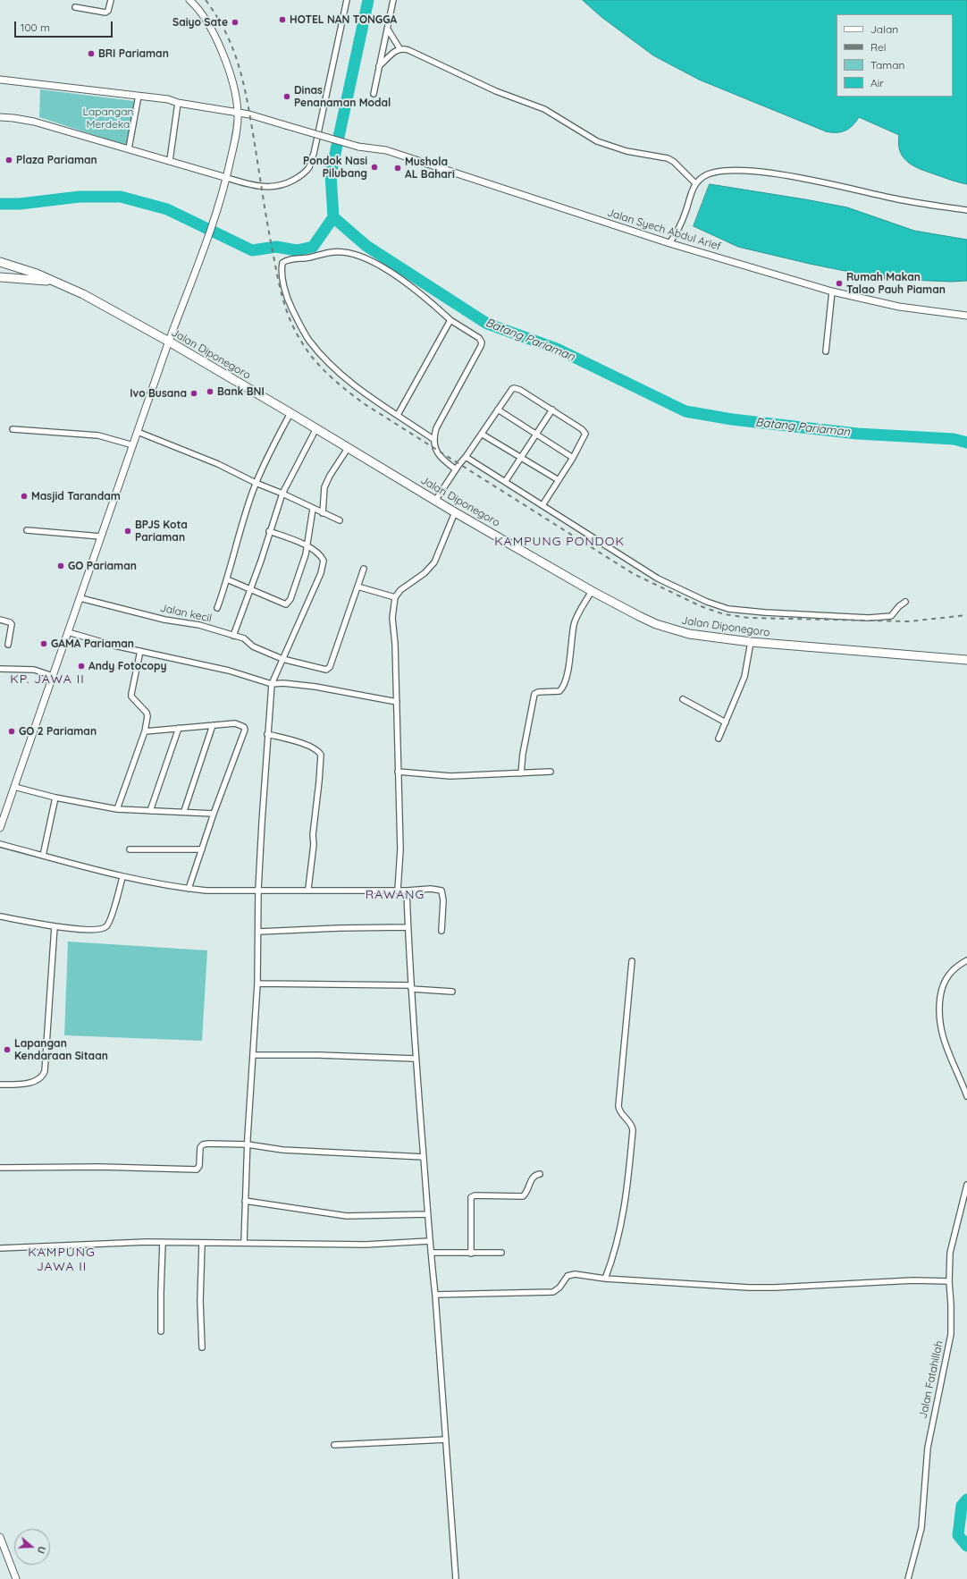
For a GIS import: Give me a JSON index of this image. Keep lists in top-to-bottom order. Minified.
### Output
{"streets":{"main road":["Jalan Diponegoro"],"street":["Jalan Syech Abdul Arief","Jalan kecil","Jalan Fatahillah"]},"districts":["KAMPUNG PONDOK","KP. JAWA II","RAWANG","KAMPUNG JAWA II"],"water":["Batang Pariaman"],"parks":["Lapangan Merdeka"],"places":["HOTEL NAN TONGGA","Saiyo Sate","BRI Pariaman","Dinas Penanaman Modal","Plaza Pariaman","Pondok Nasi Pilubang","Mushola AL Bahari","Rumah Makan Talao Pauh Piaman","Bank BNI","Ivo Busana","Masjid Tarandam","BPJS Kota Pariaman","GO Pariaman","GAMA Pariaman","Andy Fotocopy","GO 2 Pariaman","Lapangan Kendaraan Sitaan"],"legend":["Jalan","Rel","Taman","Air"],"scale_bar":"100 m","north":"right"}
